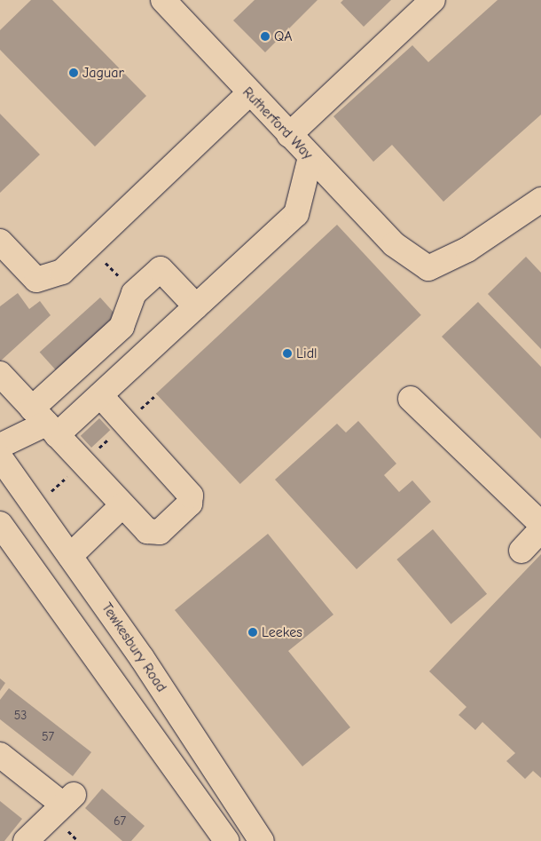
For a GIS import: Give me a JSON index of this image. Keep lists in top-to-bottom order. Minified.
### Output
{"streets":{"main road":["Rutherford Way","Tewkesbury Road"]},"places":["QA","Jaguar","Lidl","Leekes"],"house_numbers":["53","57","67"]}
